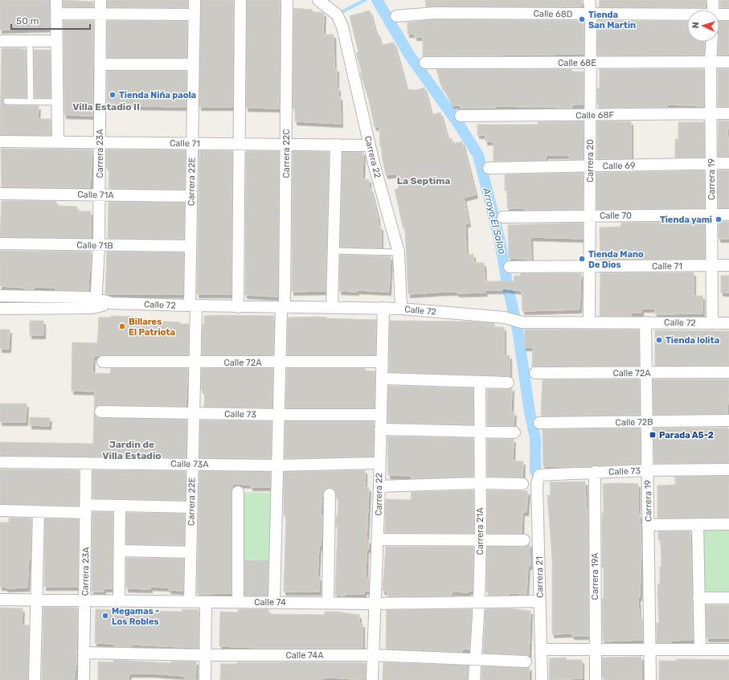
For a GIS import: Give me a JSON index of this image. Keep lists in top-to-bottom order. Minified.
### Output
{"streets":{"street":["Calle 68D","Calle 68E","Calle 68F","Calle 71","Carrera 23A","Carrera 22C","Carrera 22","Carrera 20","Calle 69","Carrera 19","Carrera 22E","Calle 71A","Calle 70","Calle 71B","Calle 72","Calle 72A","Calle 73","Calle 72B","Calle 73A","Carrera 21A","Carrera 19A","Carrera 21","Calle 74","Calle 74A"]},"crossings":[["Calle 68D","Carrera 20"],["Calle 68E","Carrera 20"],["Calle 68E","Carrera 19"],["Calle 68F","Carrera 20"],["Calle 68F","Carrera 19"],["Calle 71","Carrera 23A"],["Calle 71","Carrera 22C"],["Calle 71","Carrera 22"],["Calle 71","Carrera 20"],["Calle 71","Carrera 19"],["Calle 71","Carrera 22E"],["Carrera 23A","Calle 71A"],["Carrera 23A","Calle 71B"],["Carrera 23A","Calle 72"],["Carrera 23A","Calle 73A"],["Carrera 23A","Calle 74"],["Carrera 23A","Calle 74A"],["Carrera 22C","Calle 72"],["Carrera 22","Calle 72"],["Carrera 22","Calle 72A"],["Carrera 22","Calle 73"],["Carrera 22","Calle 73A"],["Carrera 22","Calle 74"],["Carrera 22","Calle 74A"],["Carrera 20","Calle 69"],["Carrera 20","Calle 70"],["Carrera 20","Calle 72"],["Calle 69","Carrera 19"],["Carrera 19","Calle 70"],["Carrera 19","Calle 72"],["Carrera 19","Calle 72A"],["Carrera 19","Calle 73"],["Carrera 19","Calle 72B"],["Carrera 22E","Calle 71A"],["Carrera 22E","Calle 71B"],["Carrera 22E","Calle 72"],["Carrera 22E","Calle 72A"],["Carrera 22E","Calle 73"],["Carrera 22E","Calle 73A"],["Carrera 22E","Calle 74"],["Calle 73","Carrera 19A"],["Calle 73","Carrera 21"],["Carrera 21A","Calle 74"],["Carrera 21A","Calle 74A"],["Carrera 21","Calle 74"]],"districts":["Villa Estadio II","La Septima","Jardin de Villa Estadio"],"water":["Arroyo El Salao"],"places":{"other":["Tienda San Martin","Tienda Niña paola","Tienda yami","Tienda Mano De Dios","Billares El Patriota","Tienda lolita","Megamas - Los Robles"],"transit":["Parada A5-2"]},"scale_bar":"50 m","north":"left"}
